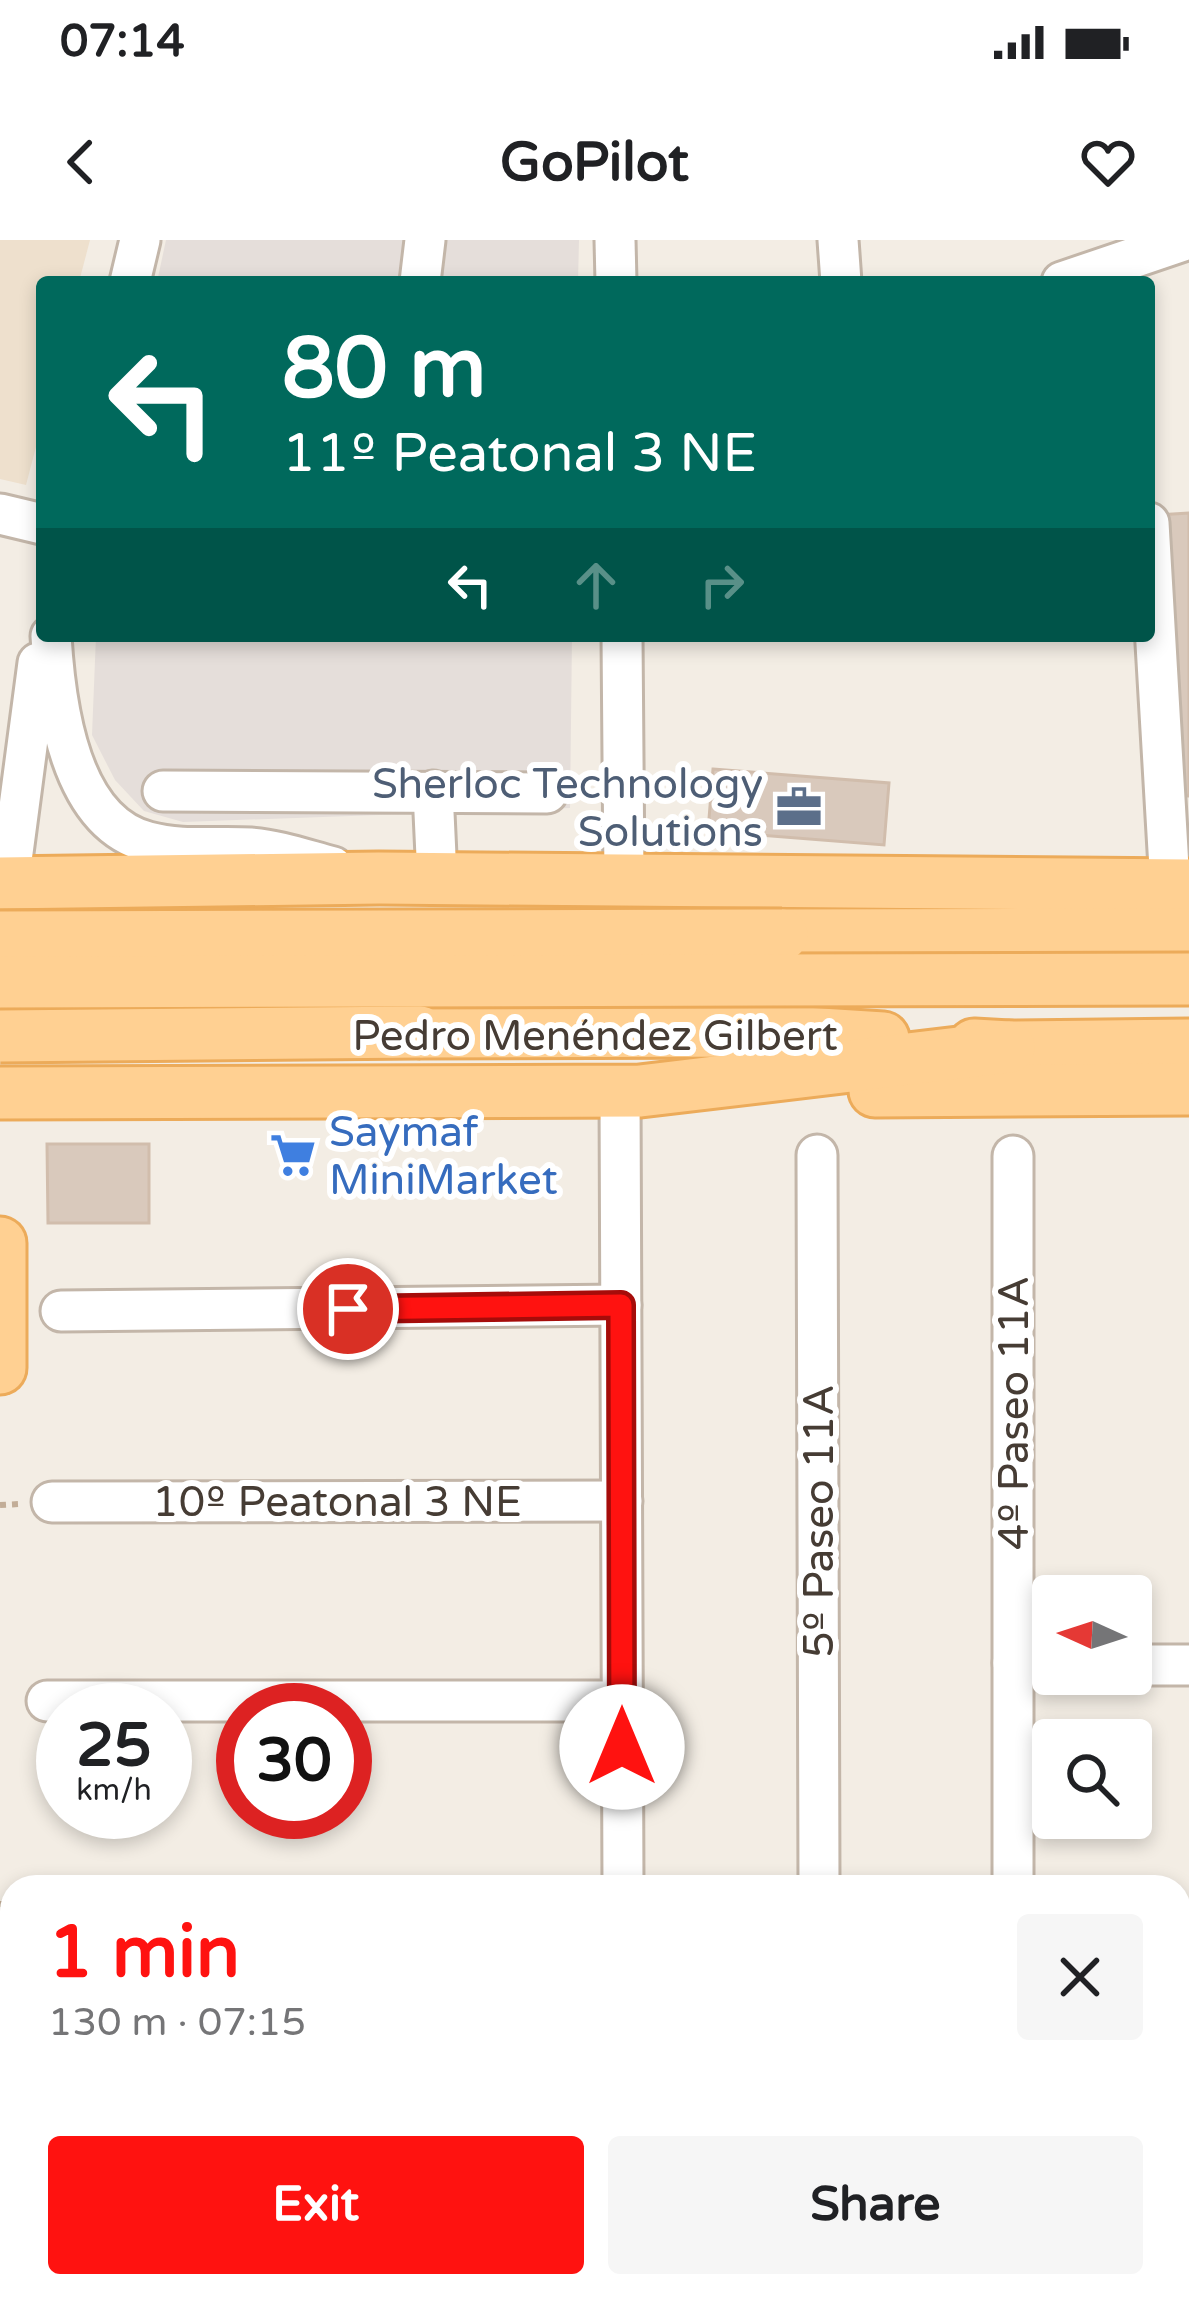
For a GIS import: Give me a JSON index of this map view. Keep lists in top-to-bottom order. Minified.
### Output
{"streets":{"main road":["Pedro Menéndez Gilbert"],"street":["4º Paseo 11A","10º Peatonal 3 NE","5º Paseo 11A"]},"places":{"office":["Sherloc Technology Solutions"],"supermarket":["Saymaf MiniMarket"]},"north":"left","page":{"status":"07:14","header":"GoPilot","turn":["80 m","11º Peatonal 3 NE"],"speed":"25 km/h","limit":"30","heading":["1 min","130 m · 07:15"],"buttons":["Exit","Share"]}}
